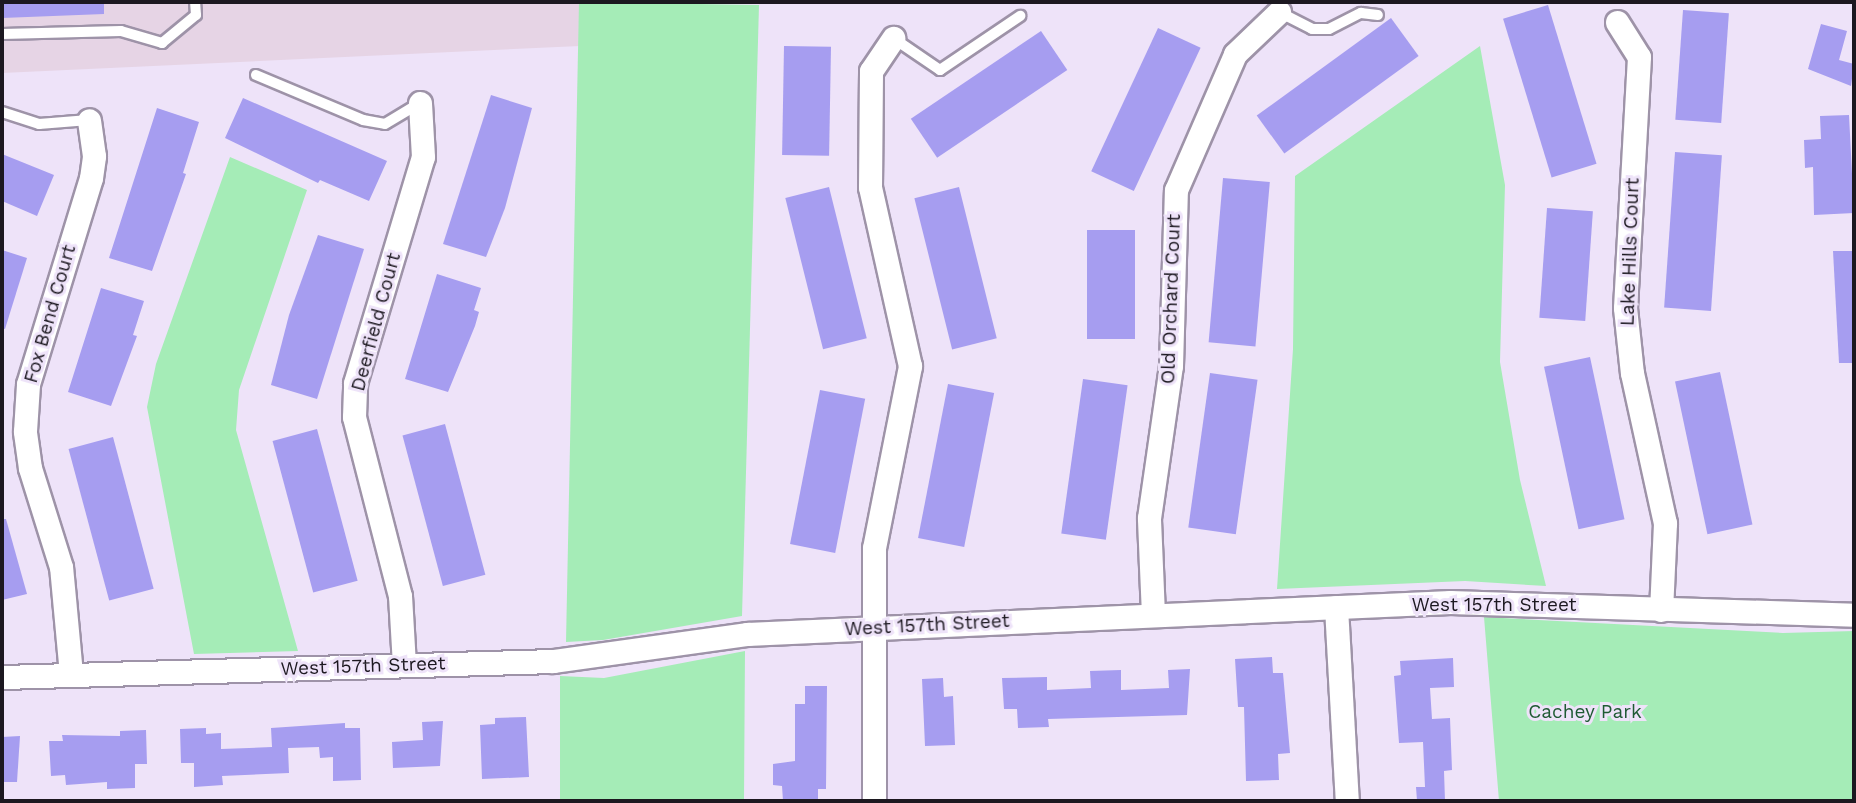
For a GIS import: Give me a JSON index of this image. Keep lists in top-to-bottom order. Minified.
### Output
{"streets":{"street":["Lake Hills Court","Old Orchard Court","Fox Bend Court","Deerfield Court","West 157th Street"]},"crossings":[["Lake Hills Court","West 157th Street"],["Old Orchard Court","West 157th Street"],["Fox Bend Court","West 157th Street"],["Deerfield Court","West 157th Street"]],"parks":["Cachey Park"]}
